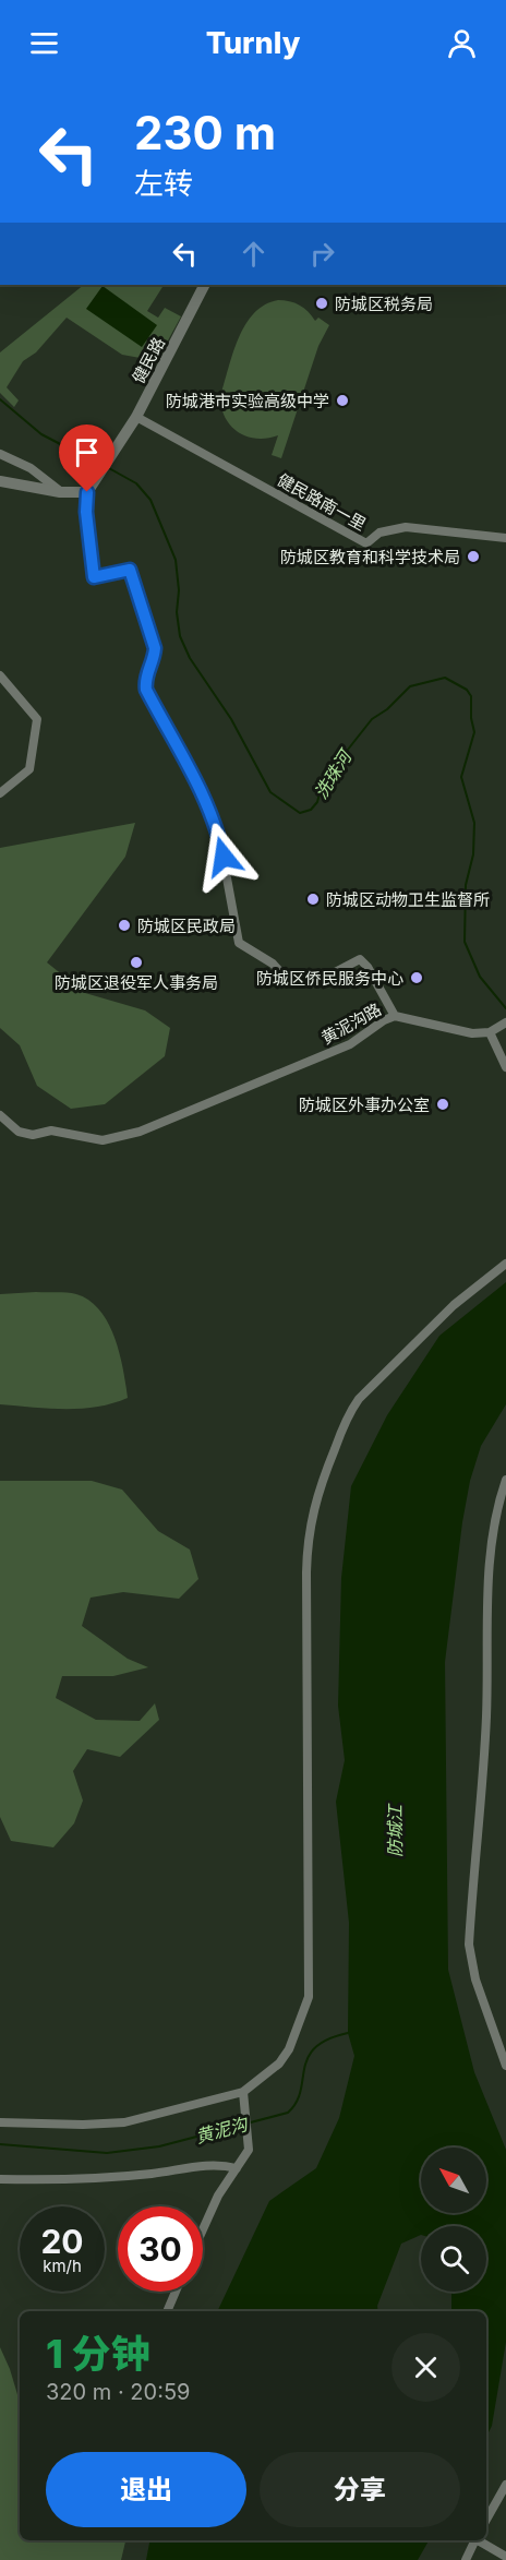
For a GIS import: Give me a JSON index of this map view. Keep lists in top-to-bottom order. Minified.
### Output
{"streets":{"street":["健民路","健民路南一里","黄泥沟路"]},"crossings":[["健民路","健民路南一里"]],"water":["洗珠河","防城江","黄泥沟"],"places":["防城区税务局","防城港市实验高级中学","防城区教育和科学技术局","防城区动物卫生监督所","防城区民政局","防城区退役军人事务局","防城区侨民服务中心","防城区外事办公室"],"north":"top left","page":{"header":"Turnly","turn":["230 m","左转"],"speed":"20 km/h","limit":"30","heading":["1 分钟","320 m · 20:59"],"buttons":["退出","分享"]}}
